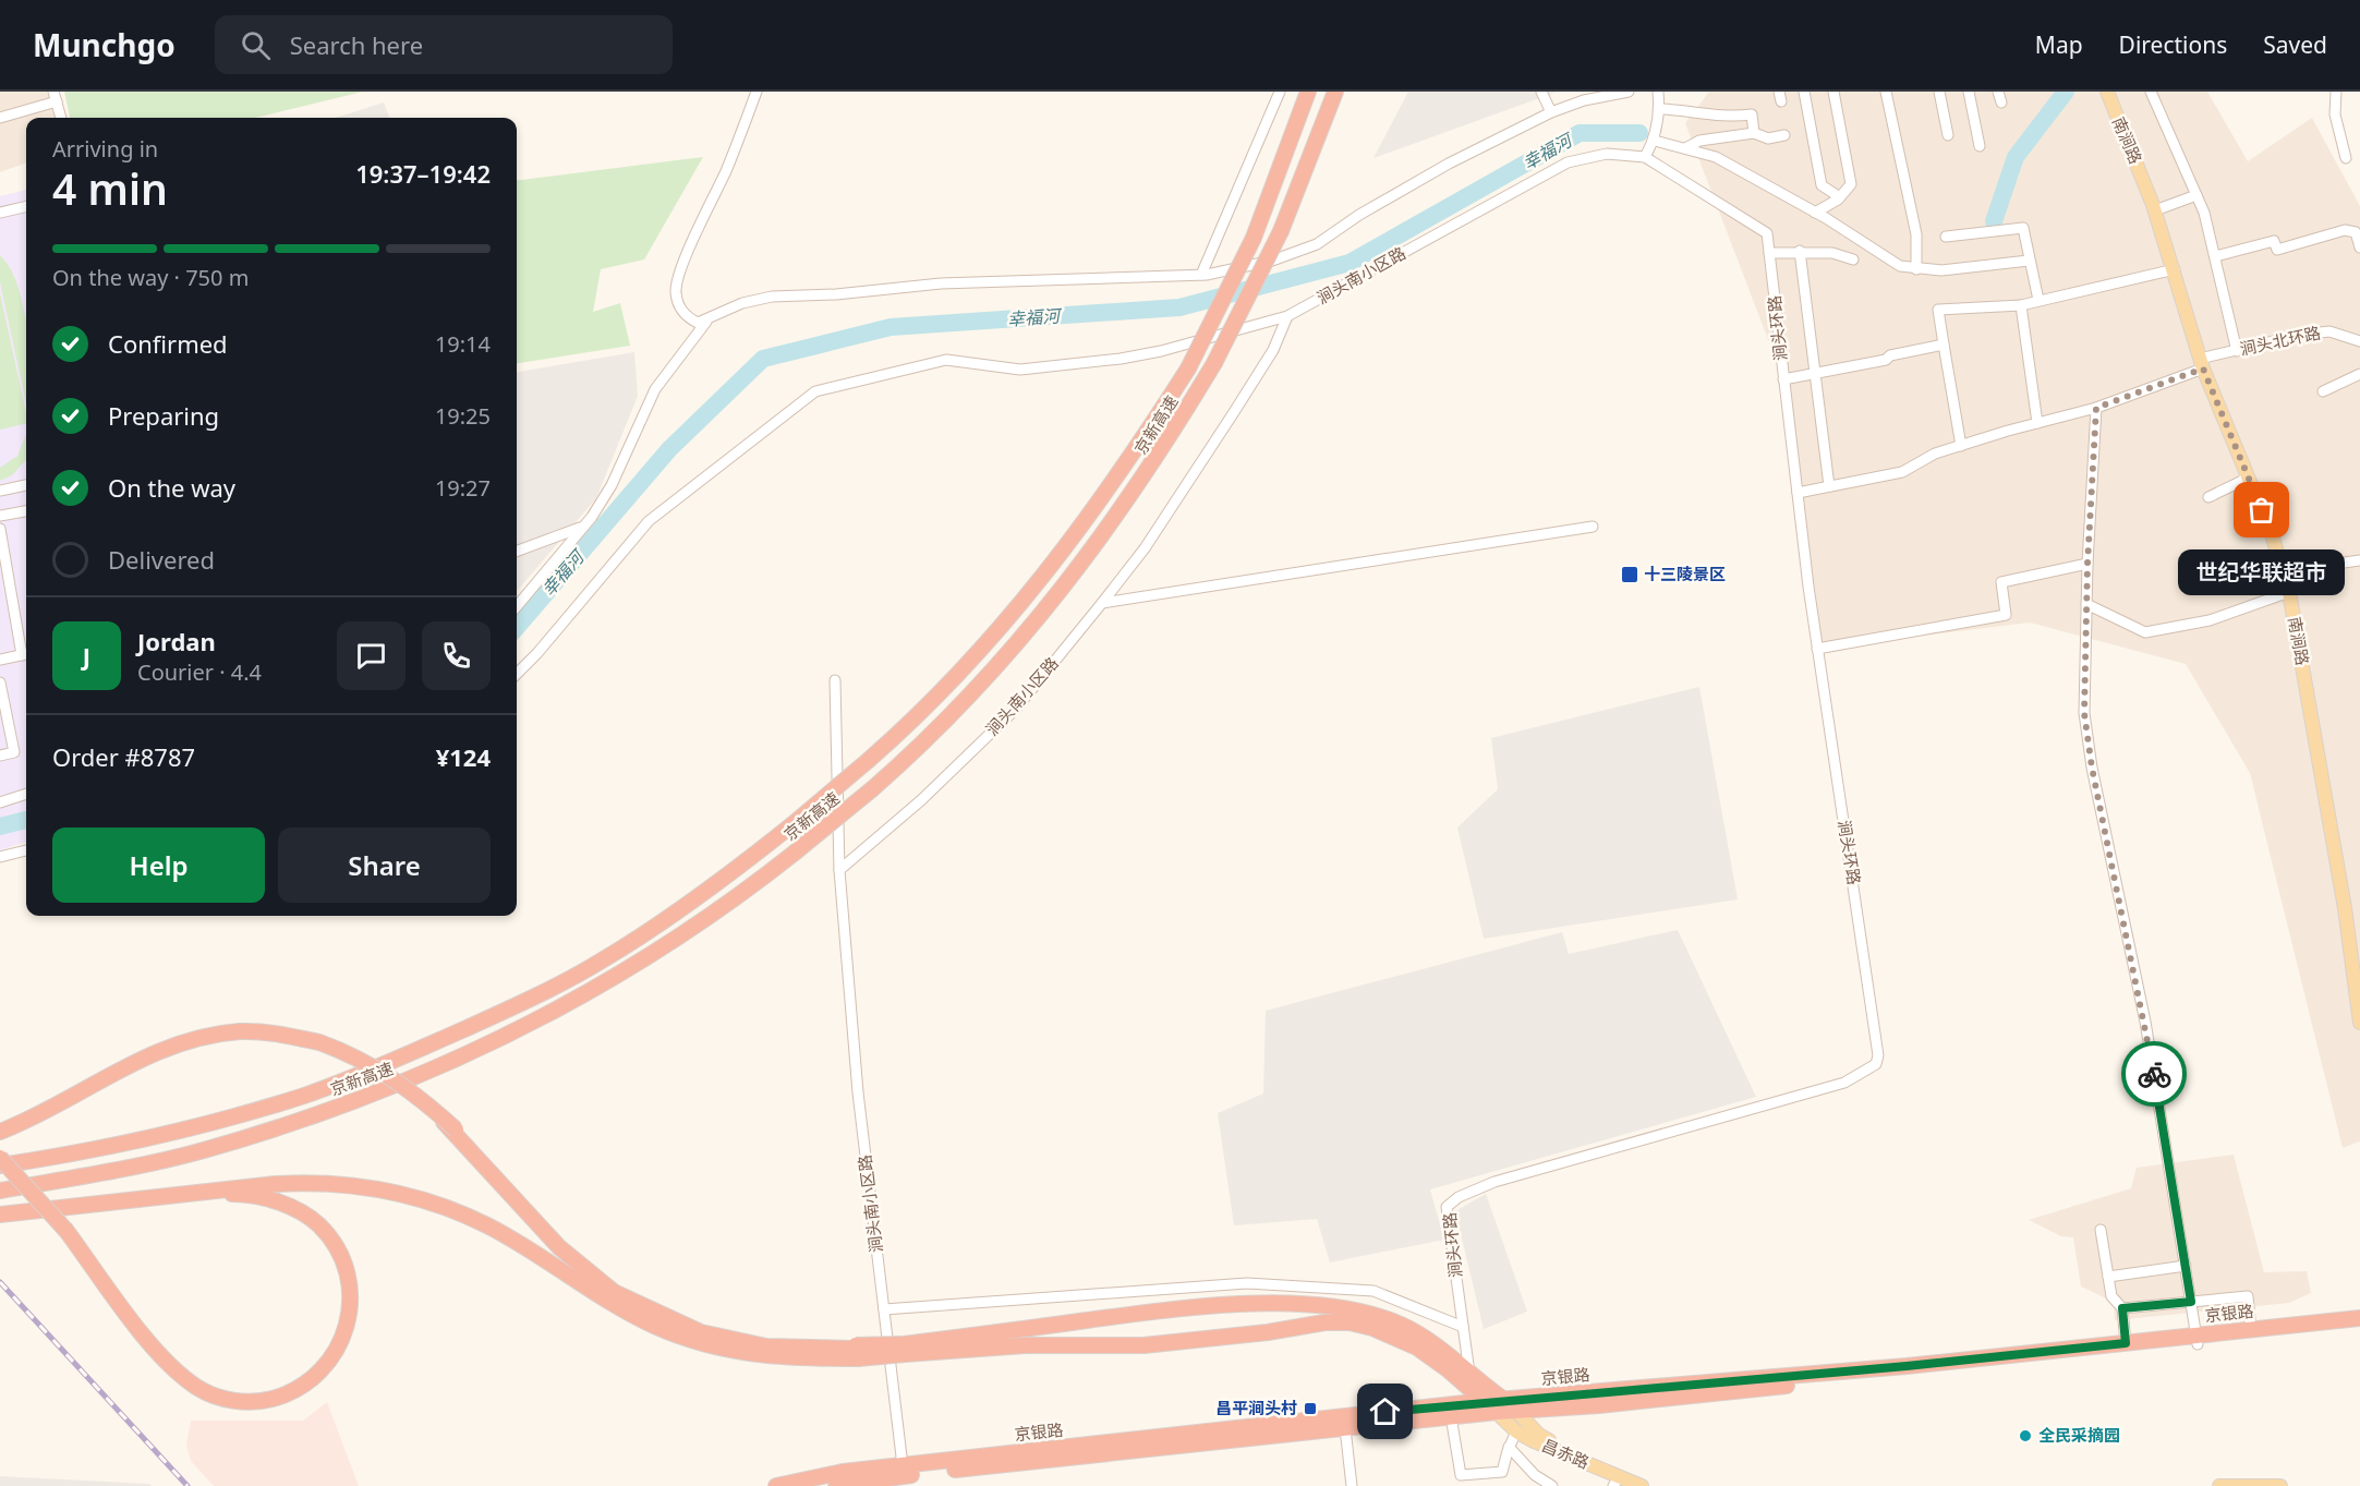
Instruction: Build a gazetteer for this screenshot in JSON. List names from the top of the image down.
{
  "streets": {
    "highway": ["京新高速", "京银路"],
    "main road": ["南涧路", "昌赤路"],
    "street": ["涧头南小区路", "涧头环路", "涧头北环路"]
  },
  "crossings": [
    ["南涧路", "涧头北环路"],
    ["涧头南小区路", "涧头环路"],
    ["涧头南小区路", "京银路"],
    ["涧头环路", "涧头北环路"],
    ["京银路", "昌赤路"]
  ],
  "water": ["幸福河"],
  "places": {
    "other": ["世纪华联超市", "全民采摘园"],
    "transit": ["十三陵景区", "昌平涧头村"]
  },
  "page": {
    "header": "Munchgo",
    "search": "Search here",
    "nav": ["Map", "Directions", "Saved"],
    "heading": ["4 min", "Arriving in", "19:37–19:42"],
    "panel": [
      "Jordan",
      "Courier · 4.4",
      "Order #8787",
      "¥124"
    ],
    "bar": "On the way · 750 m",
    "list": [
      ["Confirmed", "19:14"],
      ["Preparing", "19:25"],
      ["On the way", "19:27"],
      "Delivered"
    ],
    "bubble": "世纪华联超市",
    "round": "J",
    "buttons": ["Help", "Share"]
  }
}
